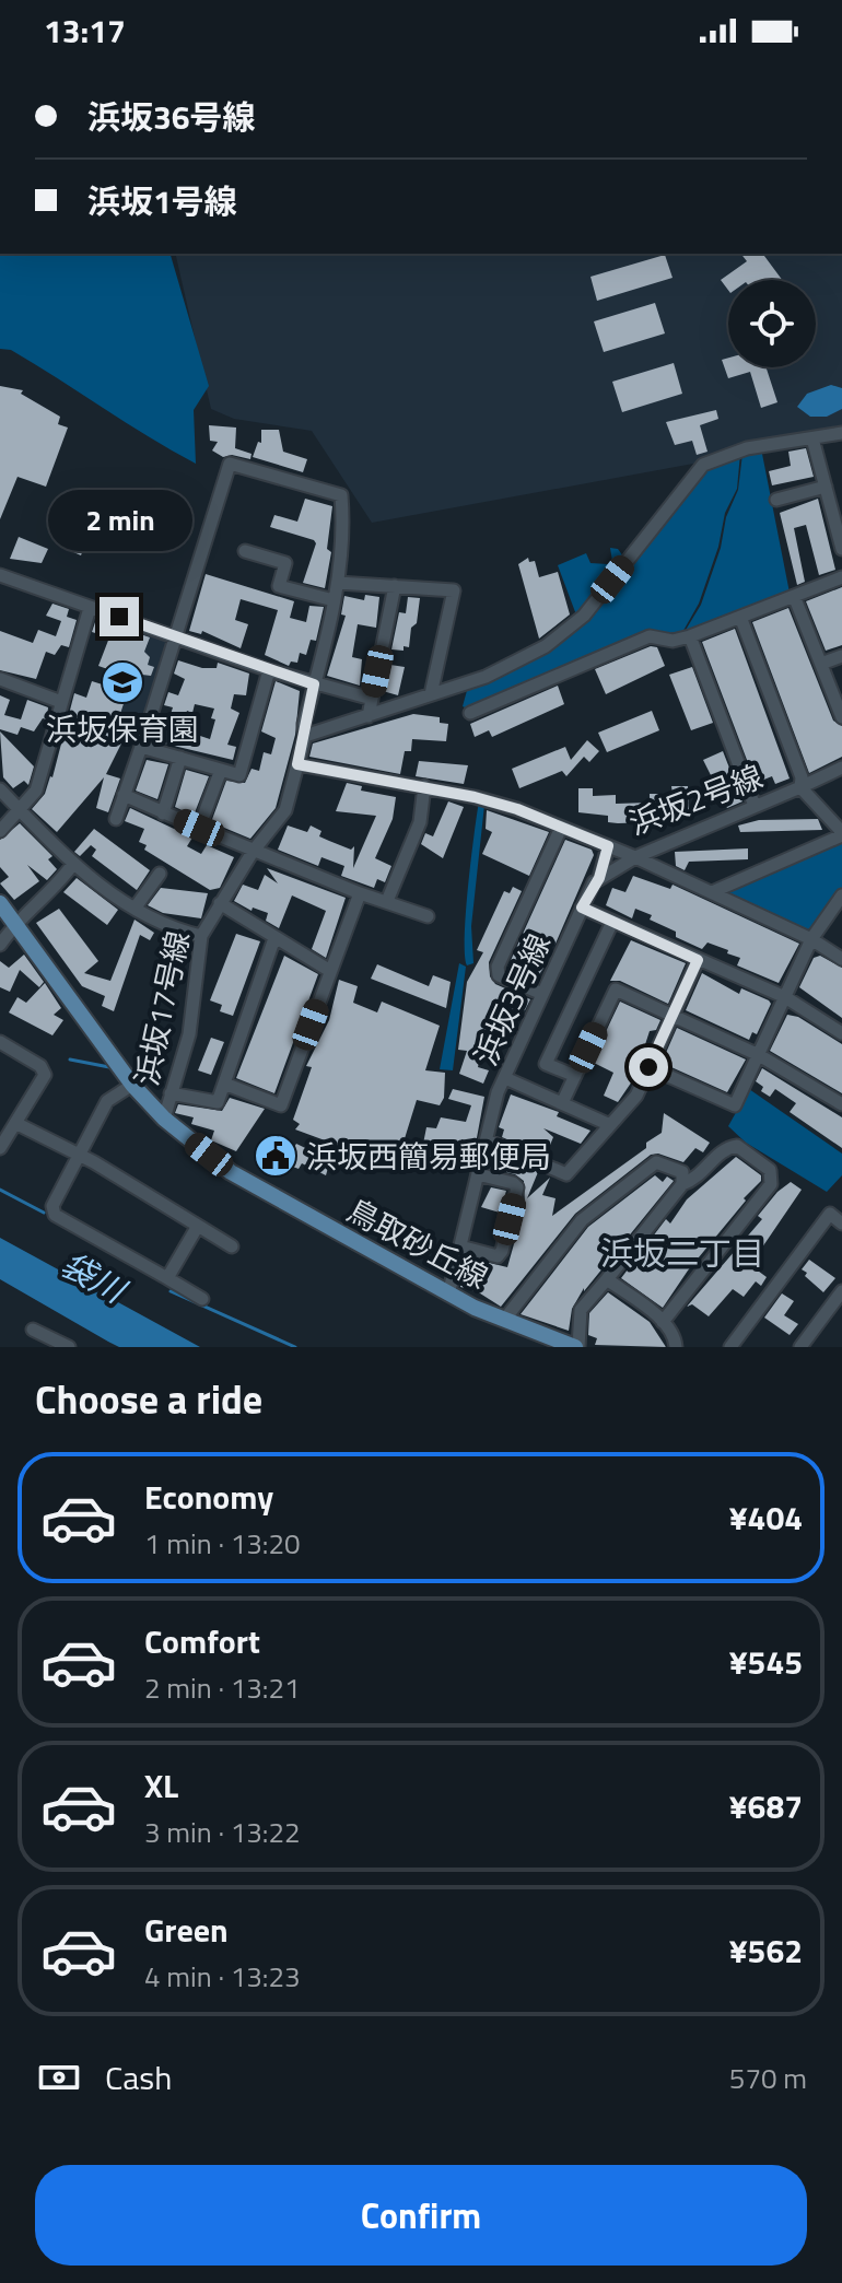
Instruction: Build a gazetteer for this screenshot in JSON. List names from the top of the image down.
{
  "streets": {
    "main road": ["鳥取砂丘線"],
    "street": ["浜坂2号線", "浜坂3号線", "浜坂17号線"]
  },
  "crossings": [
    ["浜坂2号線", "浜坂17号線"],
    ["浜坂3号線", "鳥取砂丘線"],
    ["浜坂17号線", "鳥取砂丘線"]
  ],
  "districts": ["浜坂二丁目"],
  "water": ["袋川"],
  "places": {
    "school or university": ["浜坂保育園"],
    "public building": ["浜坂西簡易郵便局"]
  },
  "page": {
    "status": "13:17",
    "banner": ["浜坂36号線", "浜坂1号線"],
    "bubble": "2 min",
    "heading": "Choose a ride",
    "list": [
      {
        "name": "Economy",
        "note": "1 min · 13:20",
        "value": "¥404"
      },
      {
        "name": "Comfort",
        "note": "2 min · 13:21",
        "value": "¥545"
      },
      {
        "name": "XL",
        "note": "3 min · 13:22",
        "value": "¥687"
      },
      {
        "name": "Green",
        "note": "4 min · 13:23",
        "value": "¥562"
      }
    ],
    "pay": ["Cash", "570 m"],
    "buttons": "Confirm"
  }
}
